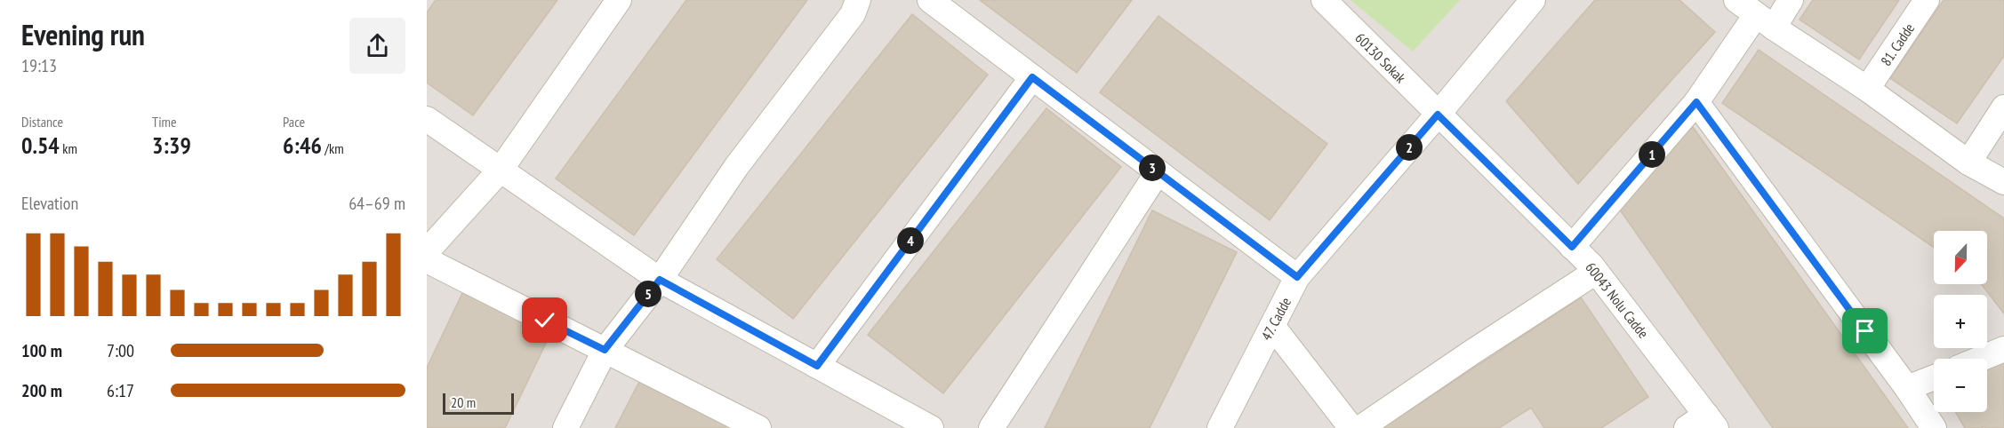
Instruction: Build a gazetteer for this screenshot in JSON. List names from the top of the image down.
{
  "streets": {
    "street": [
      "81. Cadde",
      "60130 Sokak",
      "60043 Nolu Cadde",
      "47. Cadde"
    ]
  },
  "crossings": [
    ["60130 Sokak", "60043 Nolu Cadde"],
    ["60130 Sokak", "47. Cadde"],
    ["60043 Nolu Cadde", "47. Cadde"]
  ],
  "scale_bar": "20 m",
  "north": "bottom",
  "page": {
    "heading": ["Evening run", "19:13"],
    "stats": [
      ["Distance", "0.54 km"],
      ["Time", "3:39"],
      ["Pace", "6:46 /km"]
    ],
    "pins": [
      "2",
      "1",
      "3",
      "4",
      "5"
    ],
    "chart": ["Elevation", "64–69 m"],
    "map_buttons": ["+", "−"],
    "list": [
      {
        "name": "100 m",
        "note": "7:00"
      },
      {
        "name": "200 m",
        "note": "6:17"
      }
    ],
    "scale": "20 m"
  }
}
